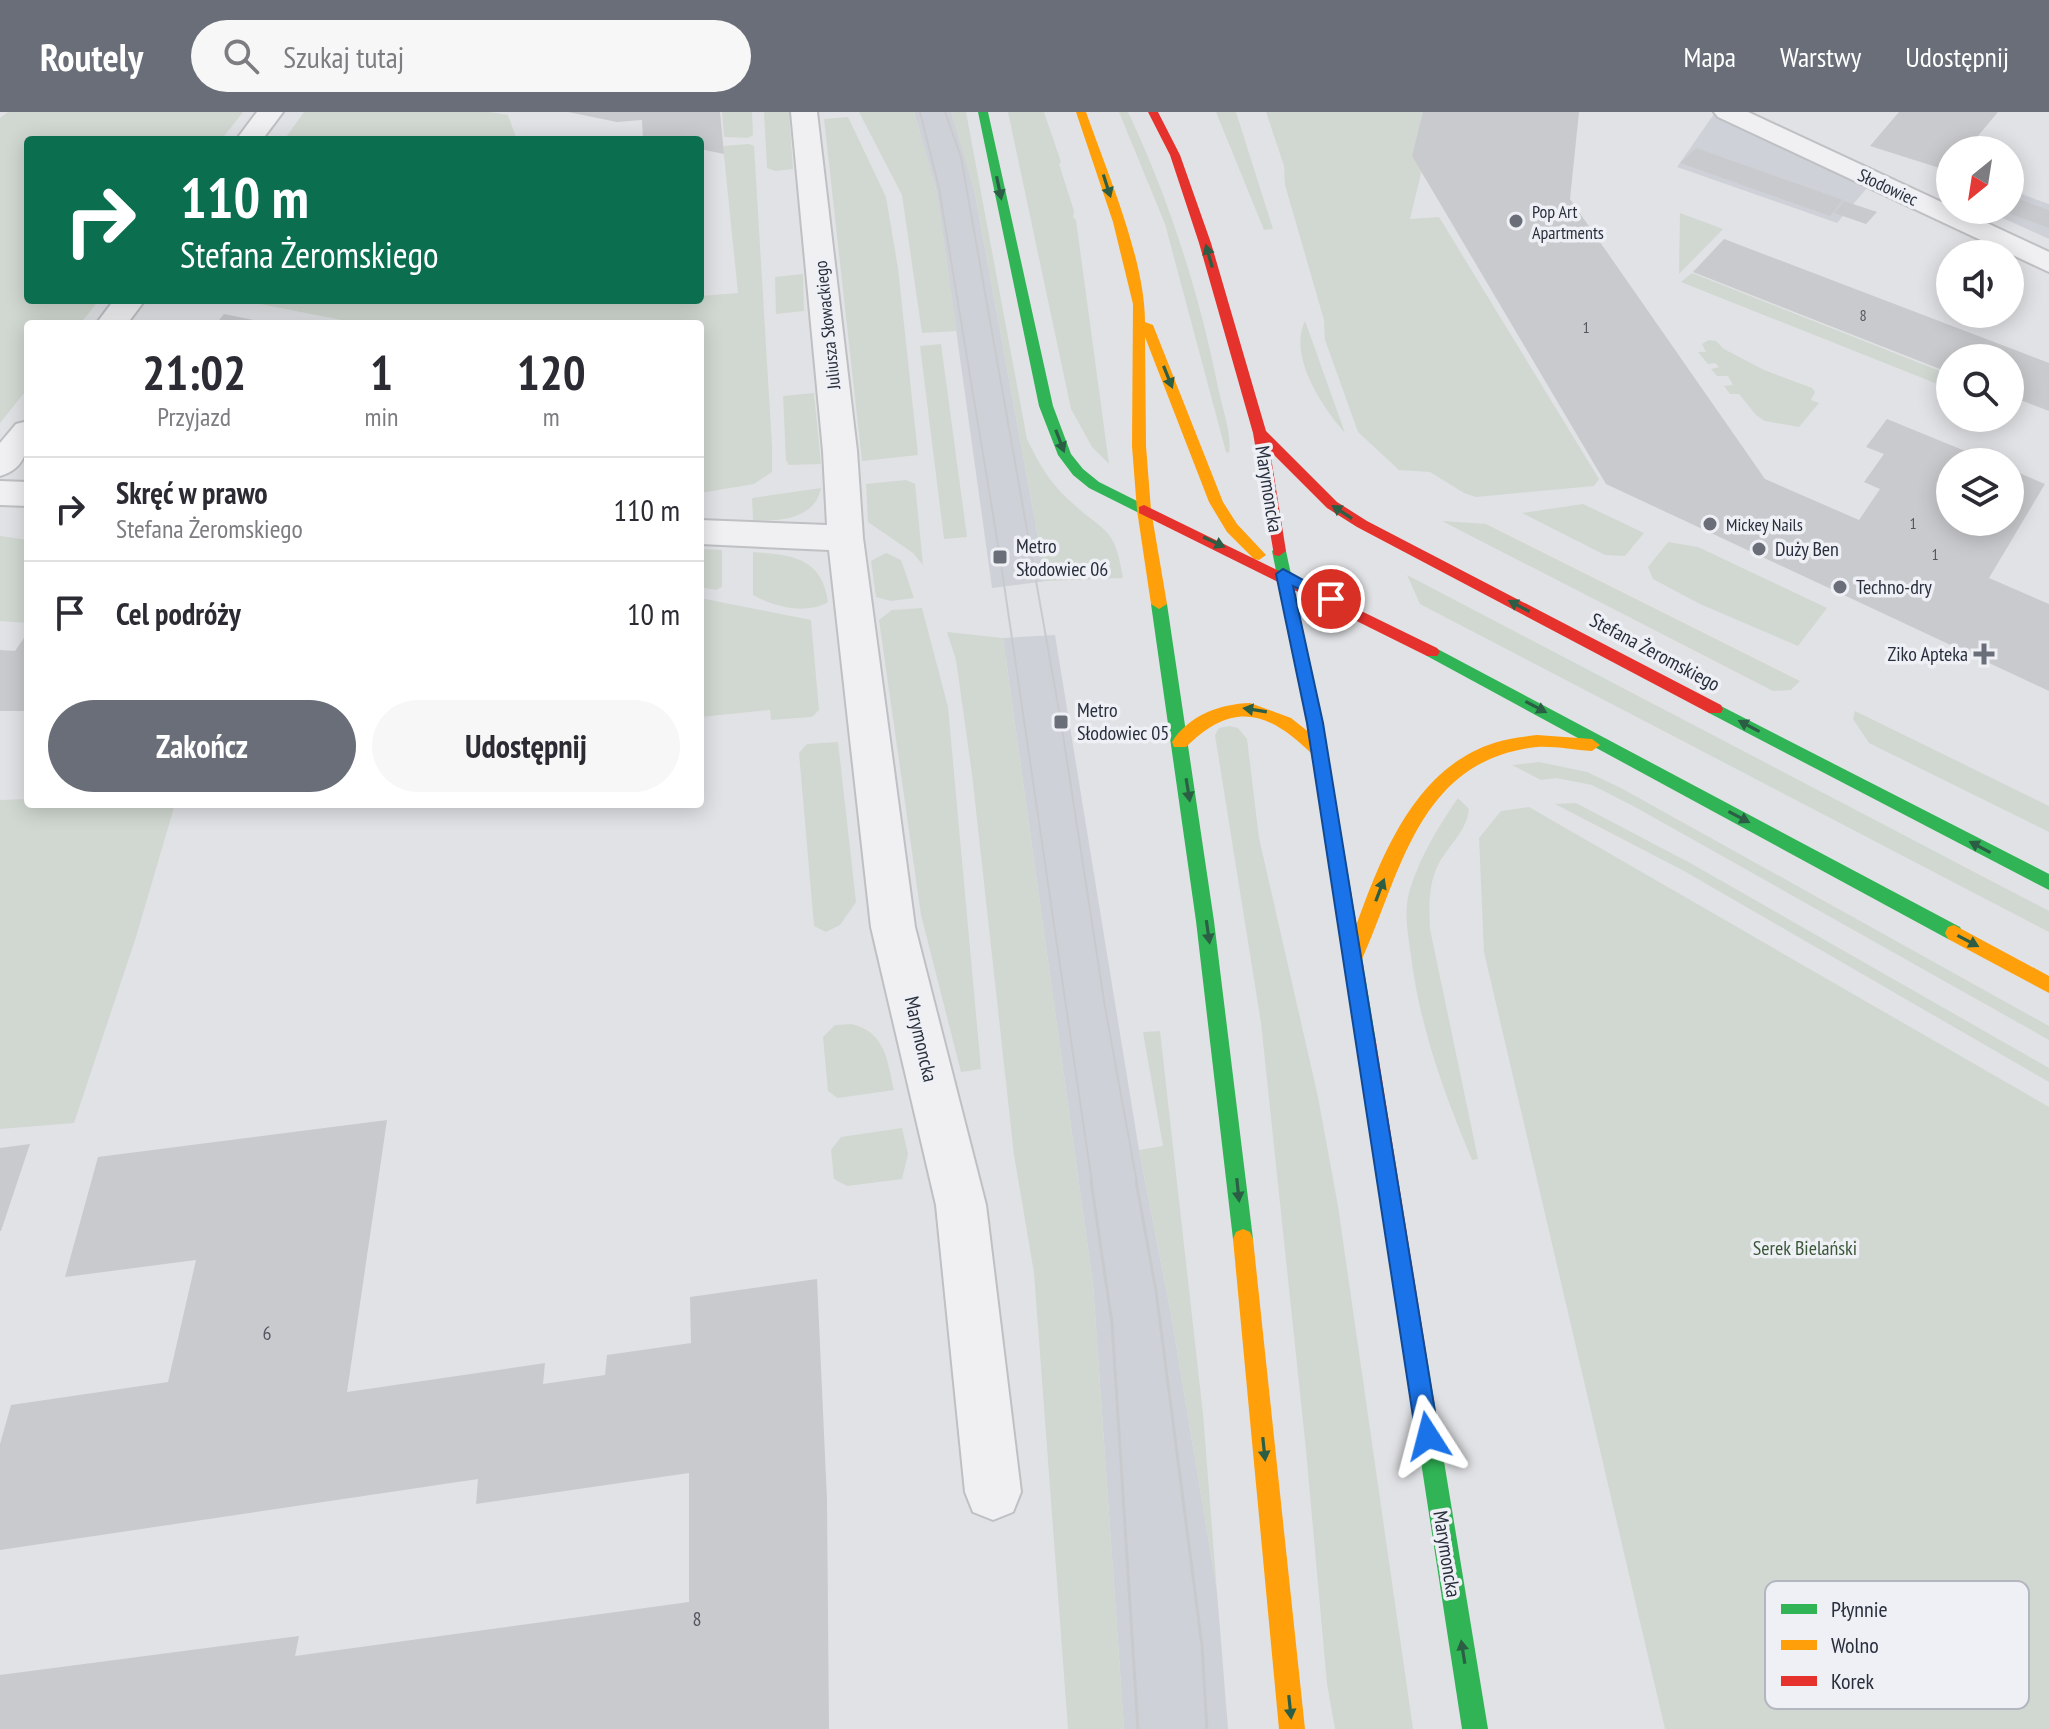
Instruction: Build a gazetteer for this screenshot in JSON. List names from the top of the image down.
{
  "streets": {
    "main road": ["Marymoncka", "Stefana Żeromskiego"],
    "street": ["Słodowiec", "Juliusza Słowackiego"]
  },
  "crossings": [
    ["Juliusza Słowackiego", "Marymoncka"],
    ["Marymoncka", "Stefana Żeromskiego"]
  ],
  "parks": ["Serek Bielański"],
  "places": {
    "other": [
      "Pop Art Apartments",
      "Mickey Nails",
      "Duży Ben",
      "Techno-dry"
    ],
    "transit": ["Metro Słodowiec 06", "Metro Słodowiec 05"],
    "health": ["Ziko Apteka"]
  },
  "house_numbers": [
    "8",
    "1",
    "1",
    "1",
    "6",
    "8"
  ],
  "legend": ["Płynnie", "Wolno", "Korek"],
  "north": "bottom left",
  "page": {
    "header": "Routely",
    "search": "Szukaj tutaj",
    "nav": ["Mapa", "Warstwy", "Udostępnij"],
    "turn": ["110 m", "Stefana Żeromskiego"],
    "eta": [
      "21:02",
      "Przyjazd",
      "1",
      "min",
      "120",
      "m"
    ],
    "list": [
      {
        "name": "Skręć w prawo",
        "note": "Stefana Żeromskiego",
        "value": "110 m"
      },
      {
        "name": "Cel podróży",
        "value": "10 m"
      }
    ],
    "buttons": ["Zakończ", "Udostępnij"]
  }
}
